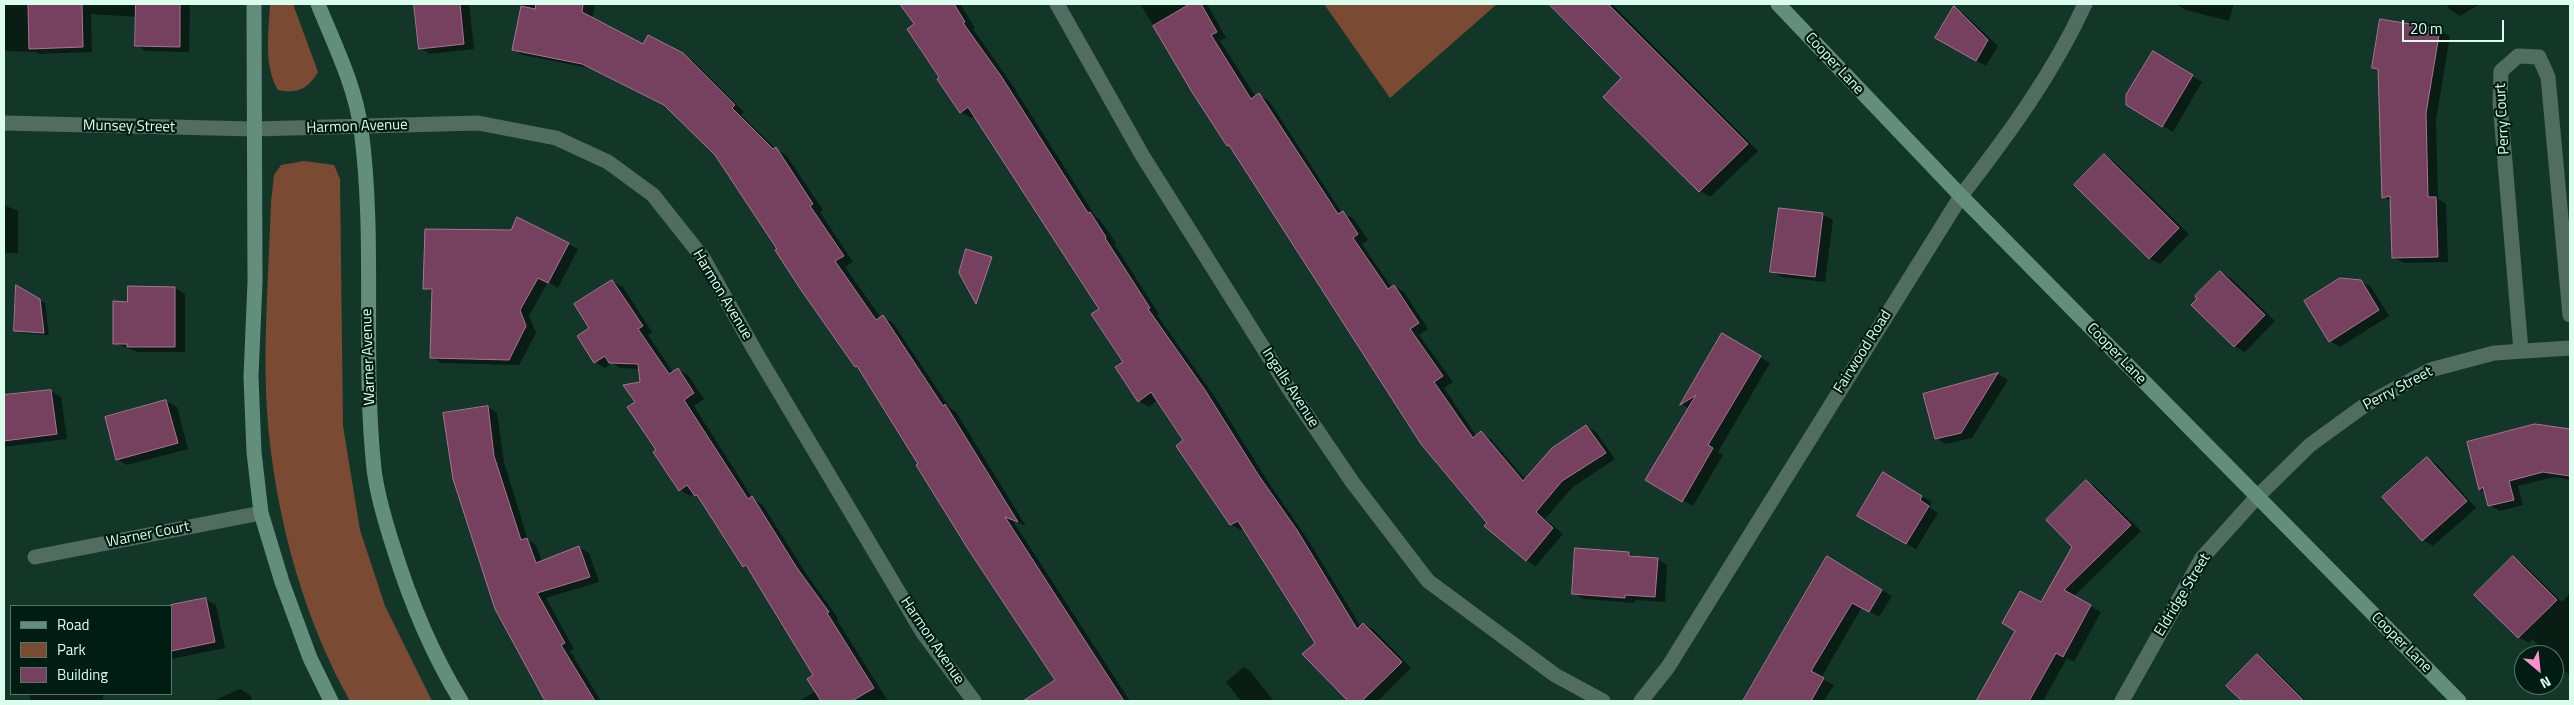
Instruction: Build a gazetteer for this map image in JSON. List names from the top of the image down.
{
  "streets": {
    "street": [
      "Cooper Lane",
      "Perry Court",
      "Munsey Street",
      "Harmon Avenue",
      "Fairwood Road",
      "Warner Avenue",
      "Ingalls Avenue",
      "Perry Street",
      "Warner Court",
      "Eldridge Street"
    ]
  },
  "crossings": [
    ["Cooper Lane", "Fairwood Road"],
    ["Cooper Lane", "Perry Street"],
    ["Cooper Lane", "Eldridge Street"],
    ["Perry Court", "Perry Street"],
    ["Munsey Street", "Harmon Avenue"],
    ["Harmon Avenue", "Warner Avenue"],
    ["Perry Street", "Eldridge Street"]
  ],
  "legend": ["Road", "Park", "Building"],
  "scale_bar": "20 m",
  "north": "bottom right"
}
